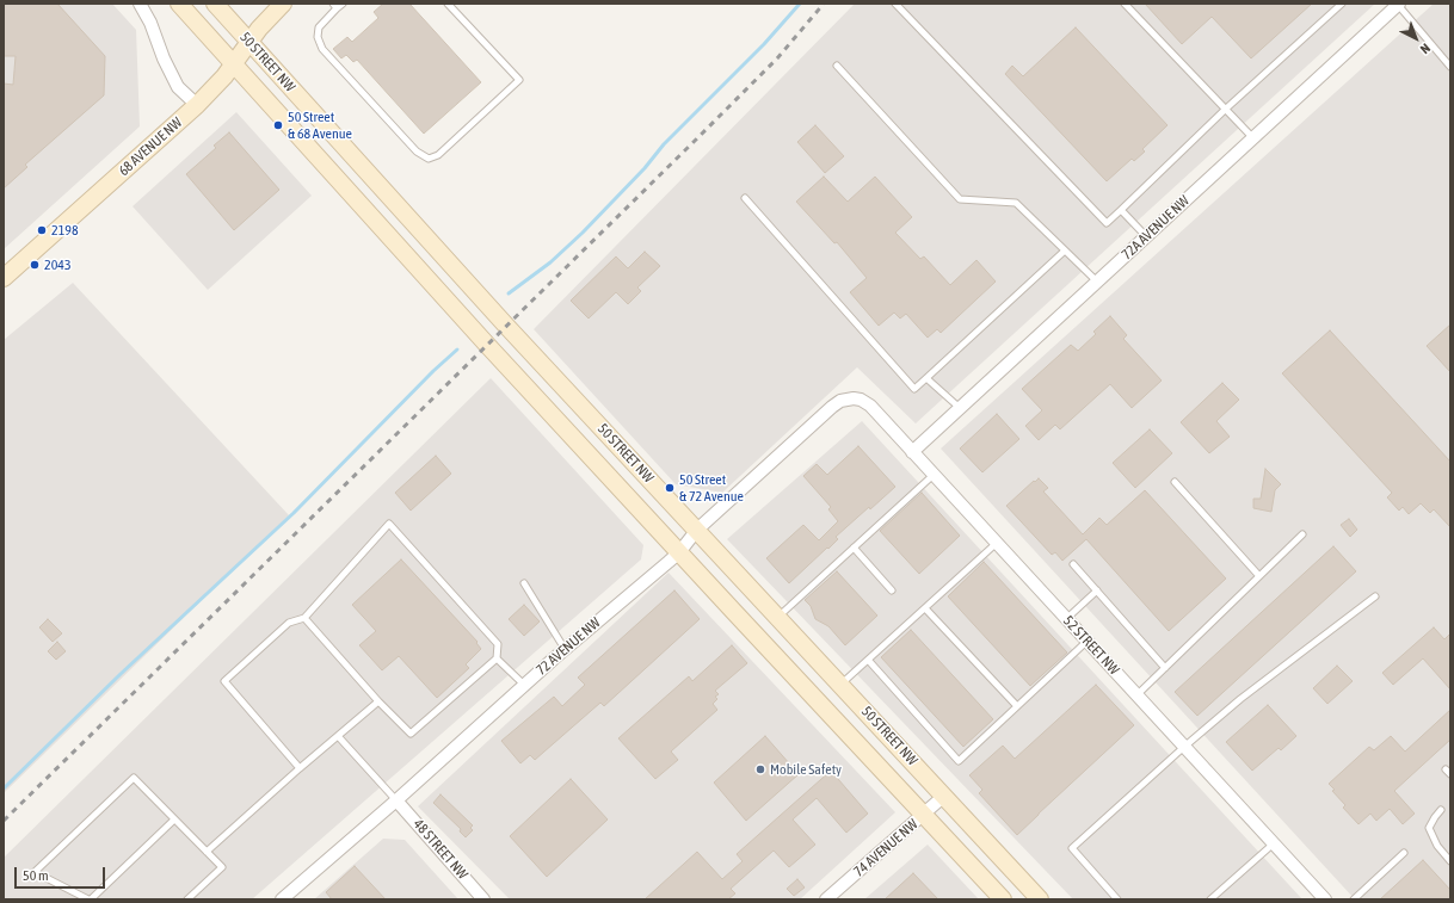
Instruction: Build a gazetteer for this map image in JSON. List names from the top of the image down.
{
  "streets": {
    "main road": ["50 STREET NW", "68 AVENUE NW"],
    "street": [
      "72A AVENUE NW",
      "52 STREET NW",
      "72 AVENUE NW",
      "74 AVENUE NW",
      "48 STREET NW"
    ]
  },
  "crossings": [
    ["50 STREET NW", "68 AVENUE NW"],
    ["50 STREET NW", "72 AVENUE NW"],
    ["50 STREET NW", "74 AVENUE NW"],
    ["72A AVENUE NW", "52 STREET NW"],
    ["52 STREET NW", "72 AVENUE NW"],
    ["72 AVENUE NW", "48 STREET NW"]
  ],
  "places": [
    "50 Street & 68 Avenue",
    "2198",
    "2043",
    "50 Street & 72 Avenue",
    "Mobile Safety"
  ],
  "scale_bar": "50 m",
  "north": "bottom right"
}
